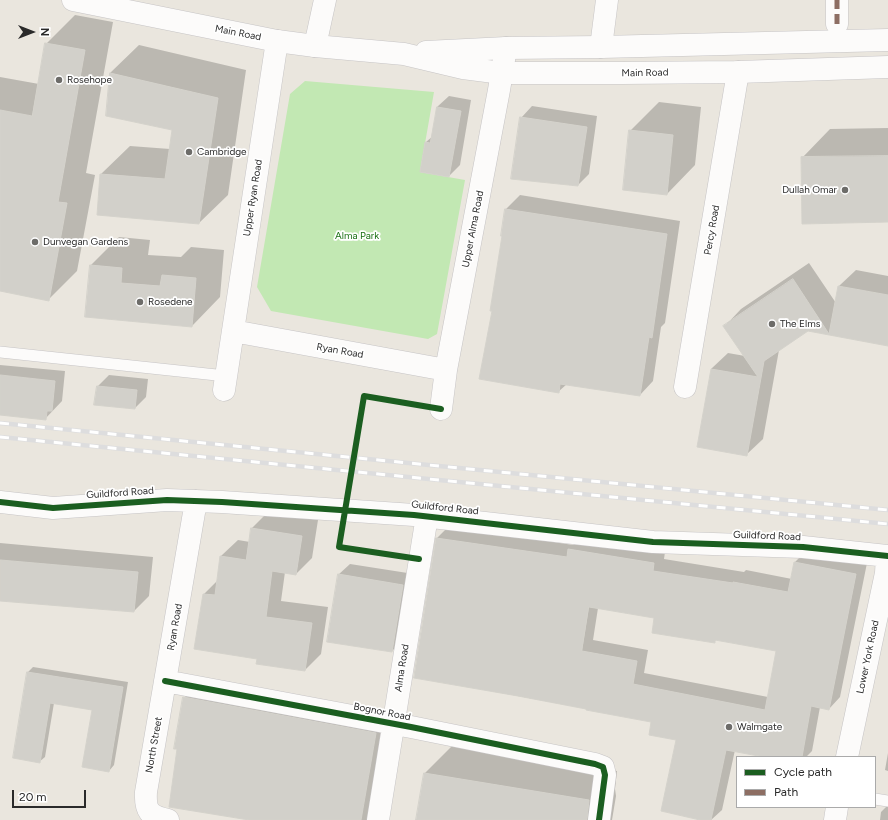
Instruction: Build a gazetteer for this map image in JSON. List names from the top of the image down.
{
  "streets": {
    "street": [
      "Main Road",
      "Upper Ryan Road",
      "Upper Alma Road",
      "Percy Road",
      "Ryan Road",
      "Guildford Road",
      "Lower York Road",
      "Alma Road",
      "Bognor Road",
      "North Street"
    ]
  },
  "crossings": [
    ["Main Road", "Upper Ryan Road"],
    ["Main Road", "Upper Alma Road"],
    ["Main Road", "Percy Road"],
    ["Upper Ryan Road", "Ryan Road"],
    ["Upper Alma Road", "Ryan Road"],
    ["Ryan Road", "Guildford Road"],
    ["Ryan Road", "Bognor Road"],
    ["Ryan Road", "North Street"],
    ["Guildford Road", "Lower York Road"],
    ["Guildford Road", "Alma Road"],
    ["Alma Road", "Bognor Road"],
    ["Bognor Road", "North Street"]
  ],
  "parks": ["Alma Park"],
  "places": [
    "Rosehope",
    "Cambridge",
    "Dullah Omar",
    "Dunvegan Gardens",
    "Rosedene",
    "The Elms",
    "Walmgate"
  ],
  "legend": ["Cycle path", "Path"],
  "scale_bar": "20 m",
  "north": "right"
}
